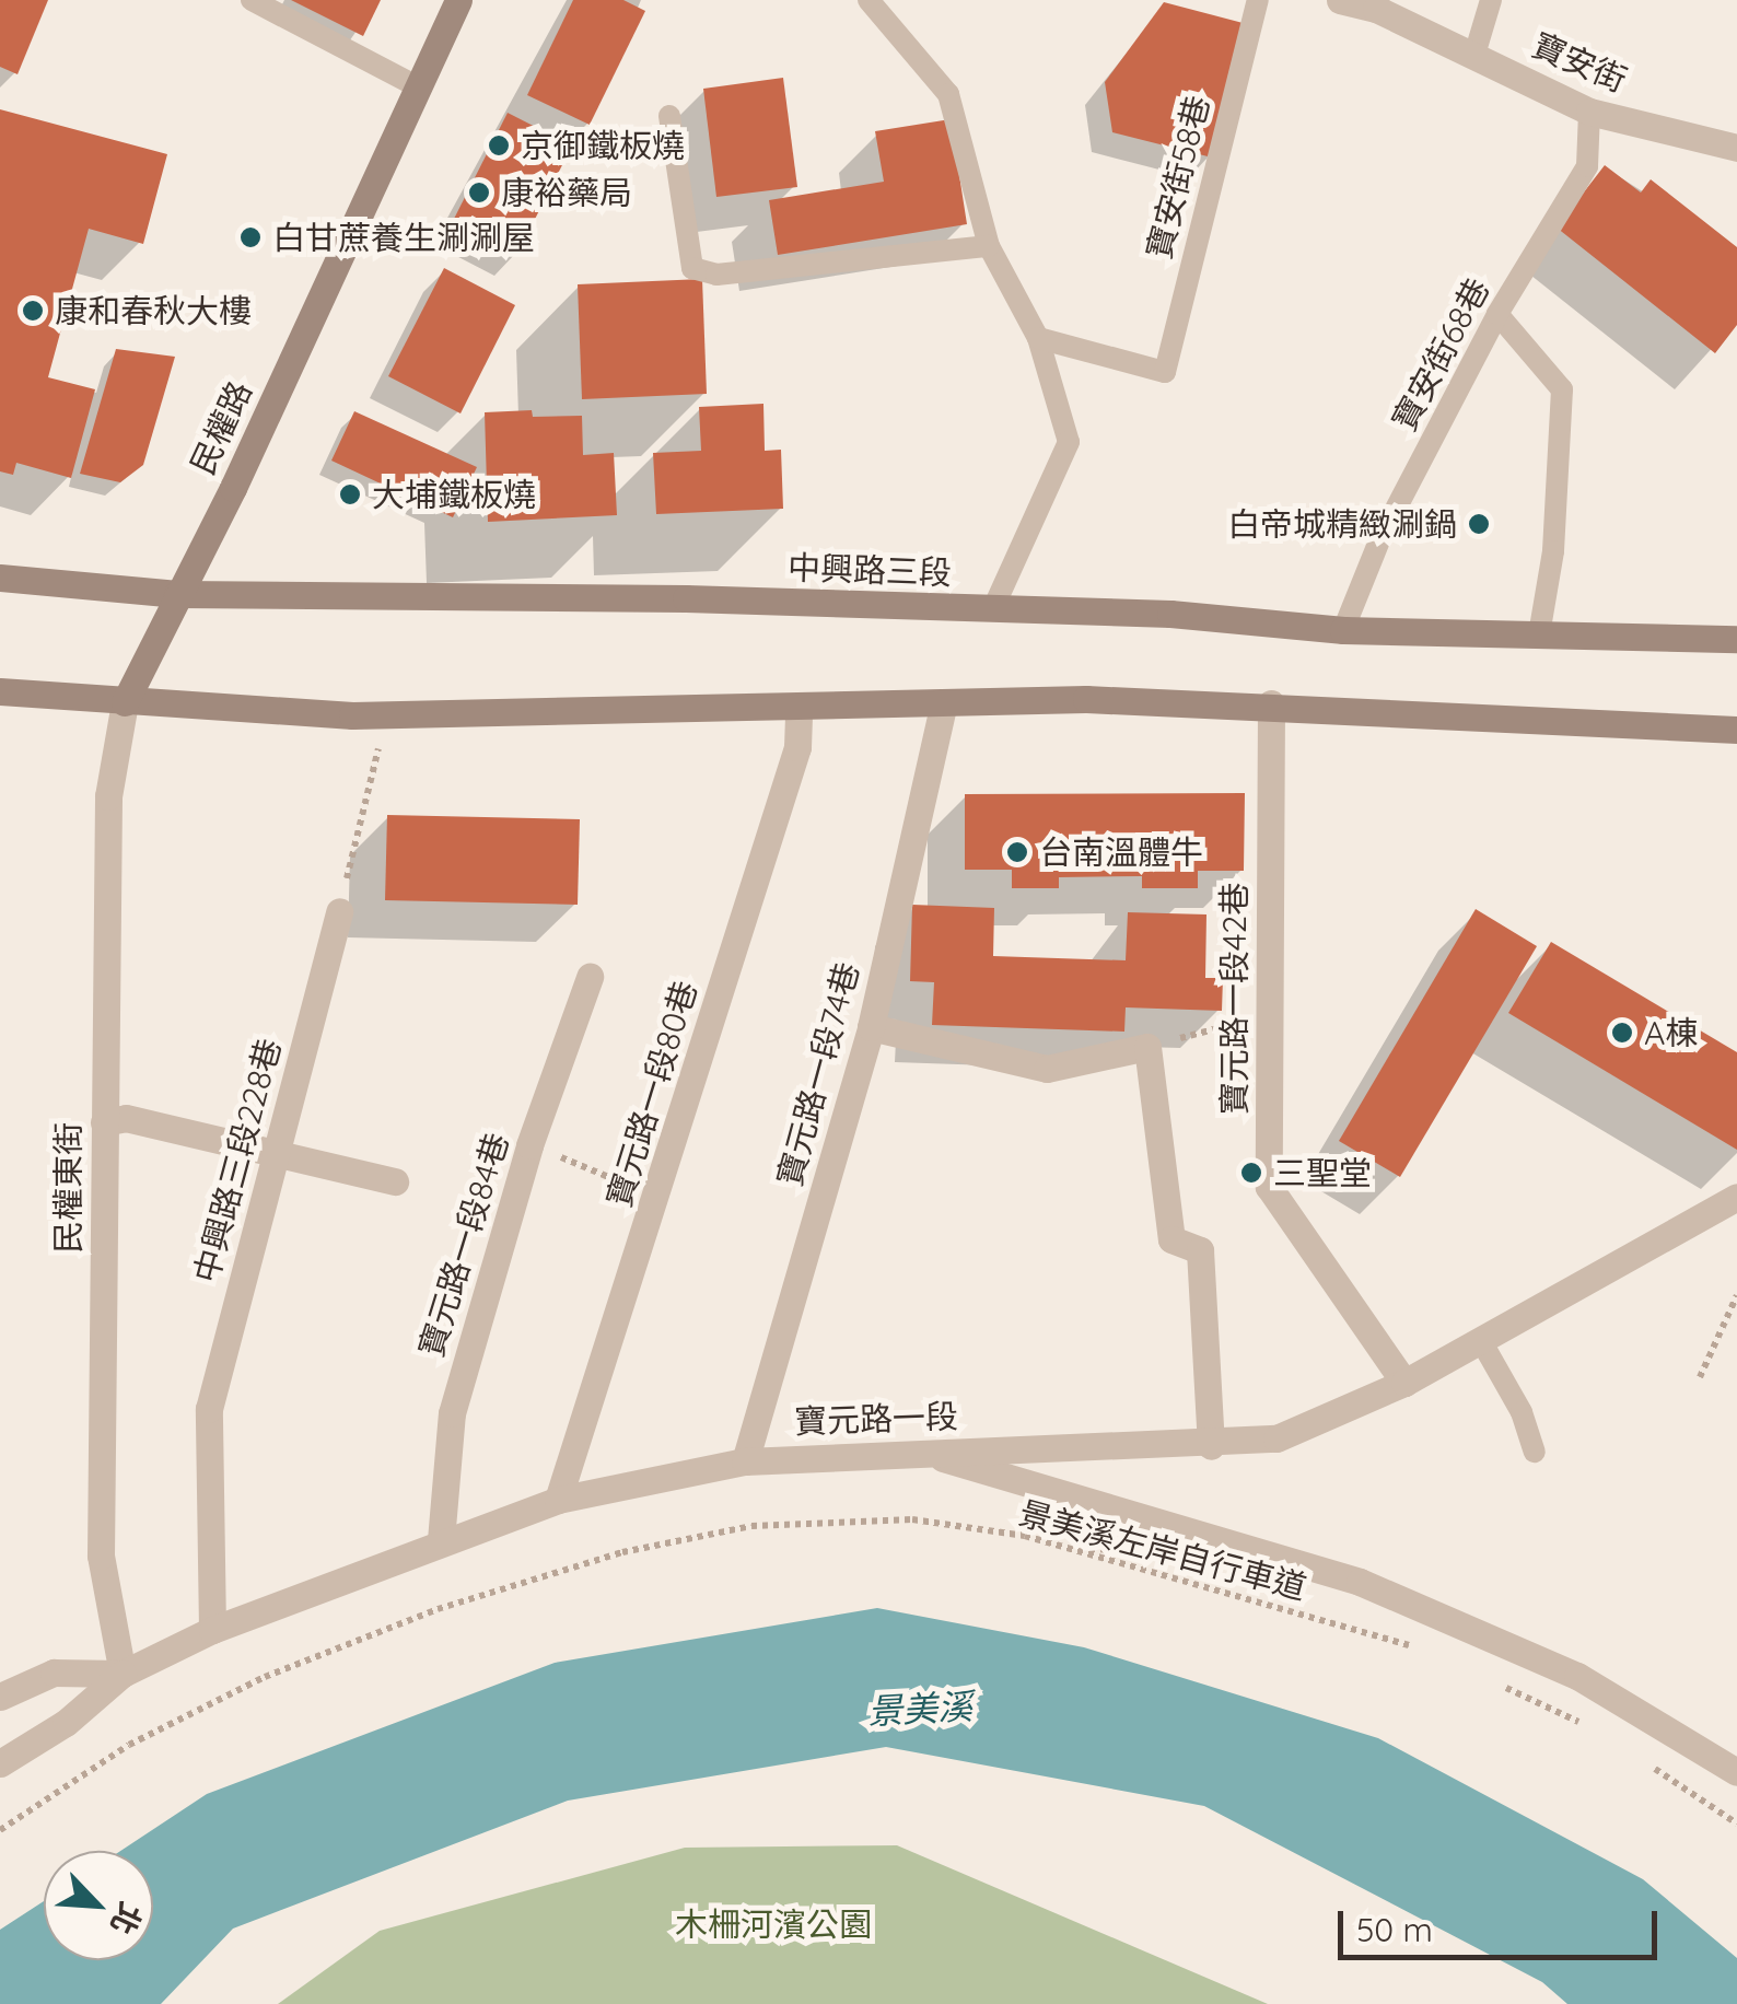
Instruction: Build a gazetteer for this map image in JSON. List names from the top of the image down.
{
  "streets": {
    "street": [
      "寶安街",
      "民權路",
      "中興路三段",
      "寶元路一段42巷",
      "寶元路一段74巷",
      "寶元路一段80巷",
      "中興路三段228巷",
      "民權東街",
      "寶元路一段84巷",
      "寶元路一段"
    ],
    "lane": ["寶安街58巷", "寶安街68巷"],
    "path": ["景美溪左岸自行車道"]
  },
  "crossings": [
    ["寶安街", "寶安街68巷"],
    ["寶安街68巷", "中興路三段"],
    ["民權路", "中興路三段"],
    ["民權路", "民權東街"],
    ["寶元路一段42巷", "寶元路一段"],
    ["寶元路一段74巷", "寶元路一段"],
    ["寶元路一段80巷", "寶元路一段"],
    ["中興路三段228巷", "寶元路一段"],
    ["民權東街", "寶元路一段"],
    ["寶元路一段84巷", "寶元路一段"]
  ],
  "water": ["景美溪"],
  "parks": ["木柵河濱公園"],
  "places": [
    "京御鐵板燒",
    "康裕藥局",
    "白甘蔗養生涮涮屋",
    "康和春秋大樓",
    "大埔鐵板燒",
    "白帝城精緻涮鍋",
    "台南溫體牛",
    "A棟",
    "三聖堂"
  ],
  "scale_bar": "50 m",
  "north": "bottom right"
}
